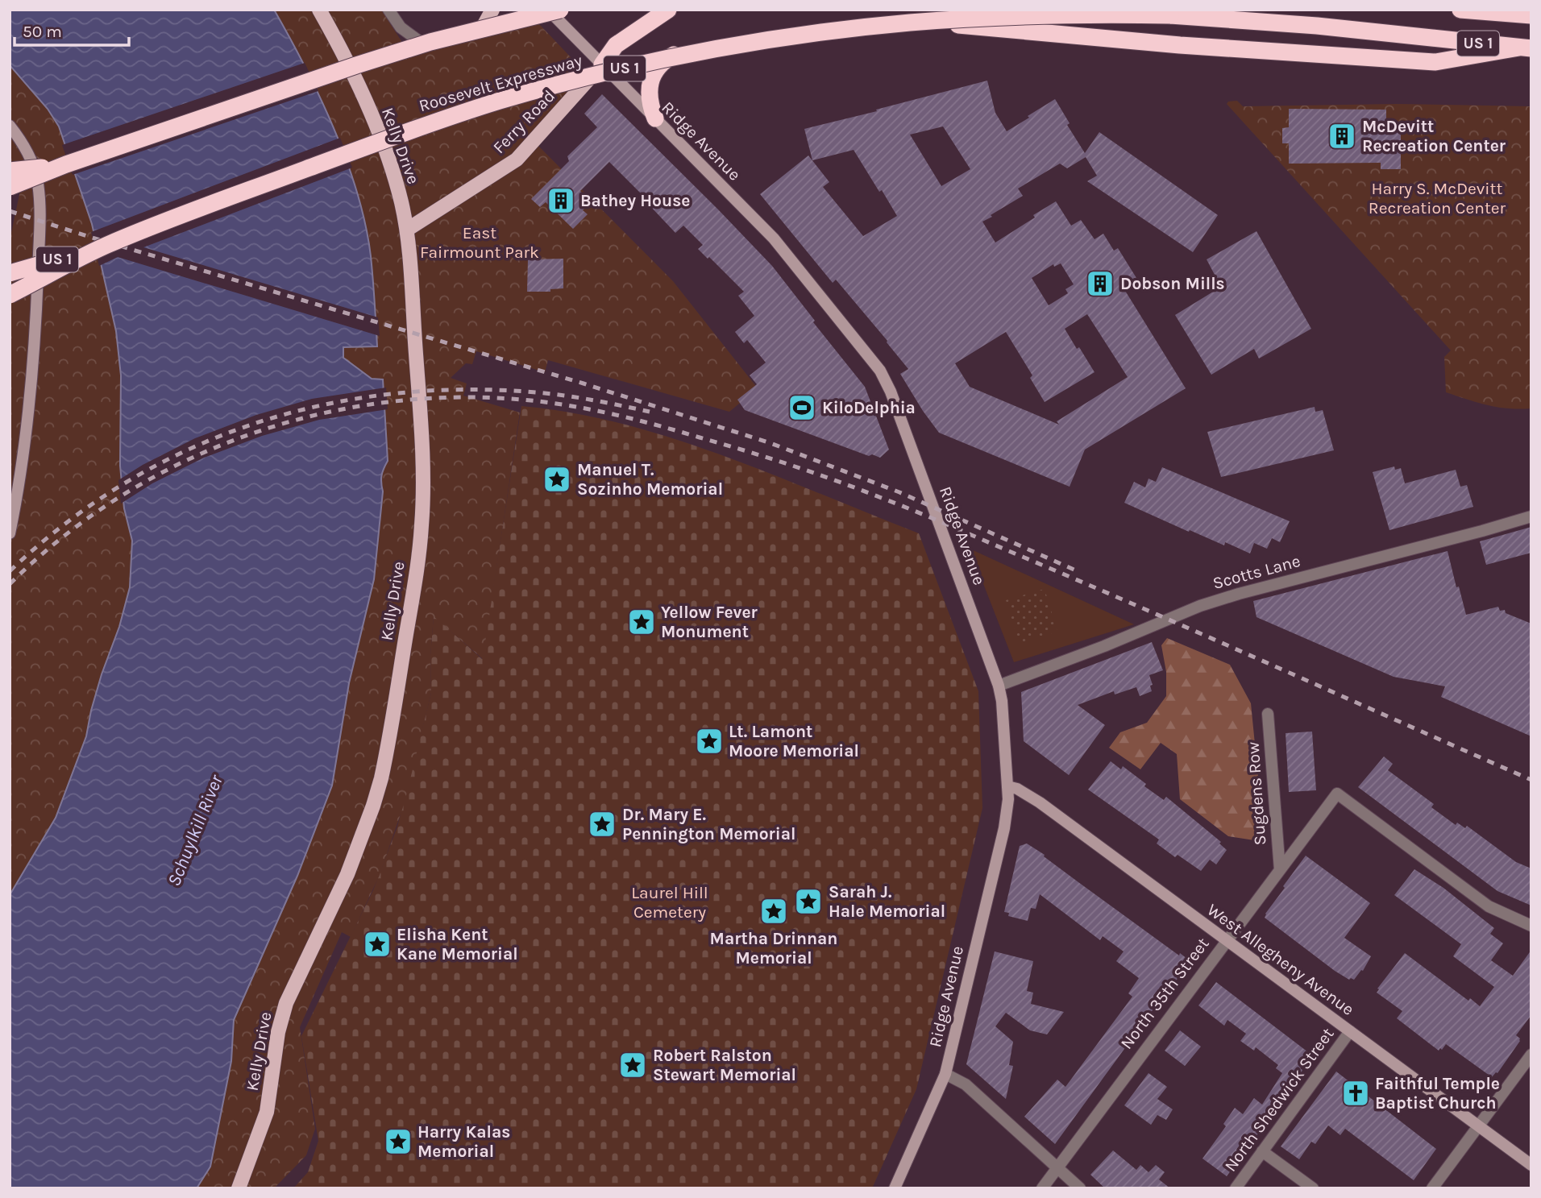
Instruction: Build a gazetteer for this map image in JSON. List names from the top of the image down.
{
  "streets": {
    "highway": ["US 1", "Roosevelt Expressway"],
    "main road": [
      "Ferry Road",
      "Ridge Avenue",
      "Kelly Drive",
      "West Allegheny Avenue"
    ],
    "street": [
      "Scotts Lane",
      "Sugdens Row",
      "North 35th Street",
      "North Shedwick Street"
    ]
  },
  "crossings": [
    ["US 1", "Roosevelt Expressway"],
    ["Ferry Road", "Ridge Avenue"],
    ["Ferry Road", "Kelly Drive"],
    ["Ridge Avenue", "Scotts Lane"],
    ["Ridge Avenue", "West Allegheny Avenue"],
    ["Sugdens Row", "North 35th Street"],
    ["West Allegheny Avenue", "North 35th Street"],
    ["West Allegheny Avenue", "North Shedwick Street"]
  ],
  "water": ["Schuylkill River"],
  "parks": ["Harry S. McDevitt Recreation Center", "East Fairmount Park", "Laurel Hill Cemetery"],
  "places": {
    "building": ["McDevitt Recreation Center", "Bathey House", "Dobson Mills"],
    "sports": ["KiloDelphia"],
    "place": [
      "Manuel T. Sozinho Memorial",
      "Yellow Fever Monument",
      "Lt. Lamont Moore Memorial",
      "Dr. Mary E. Pennington Memorial",
      "Sarah J. Hale Memorial",
      "Martha Drinnan Memorial",
      "Elisha Kent Kane Memorial",
      "Robert Ralston Stewart Memorial",
      "Harry Kalas Memorial"
    ],
    "church": ["Faithful Temple Baptist Church"]
  },
  "scale_bar": "50 m"
}
